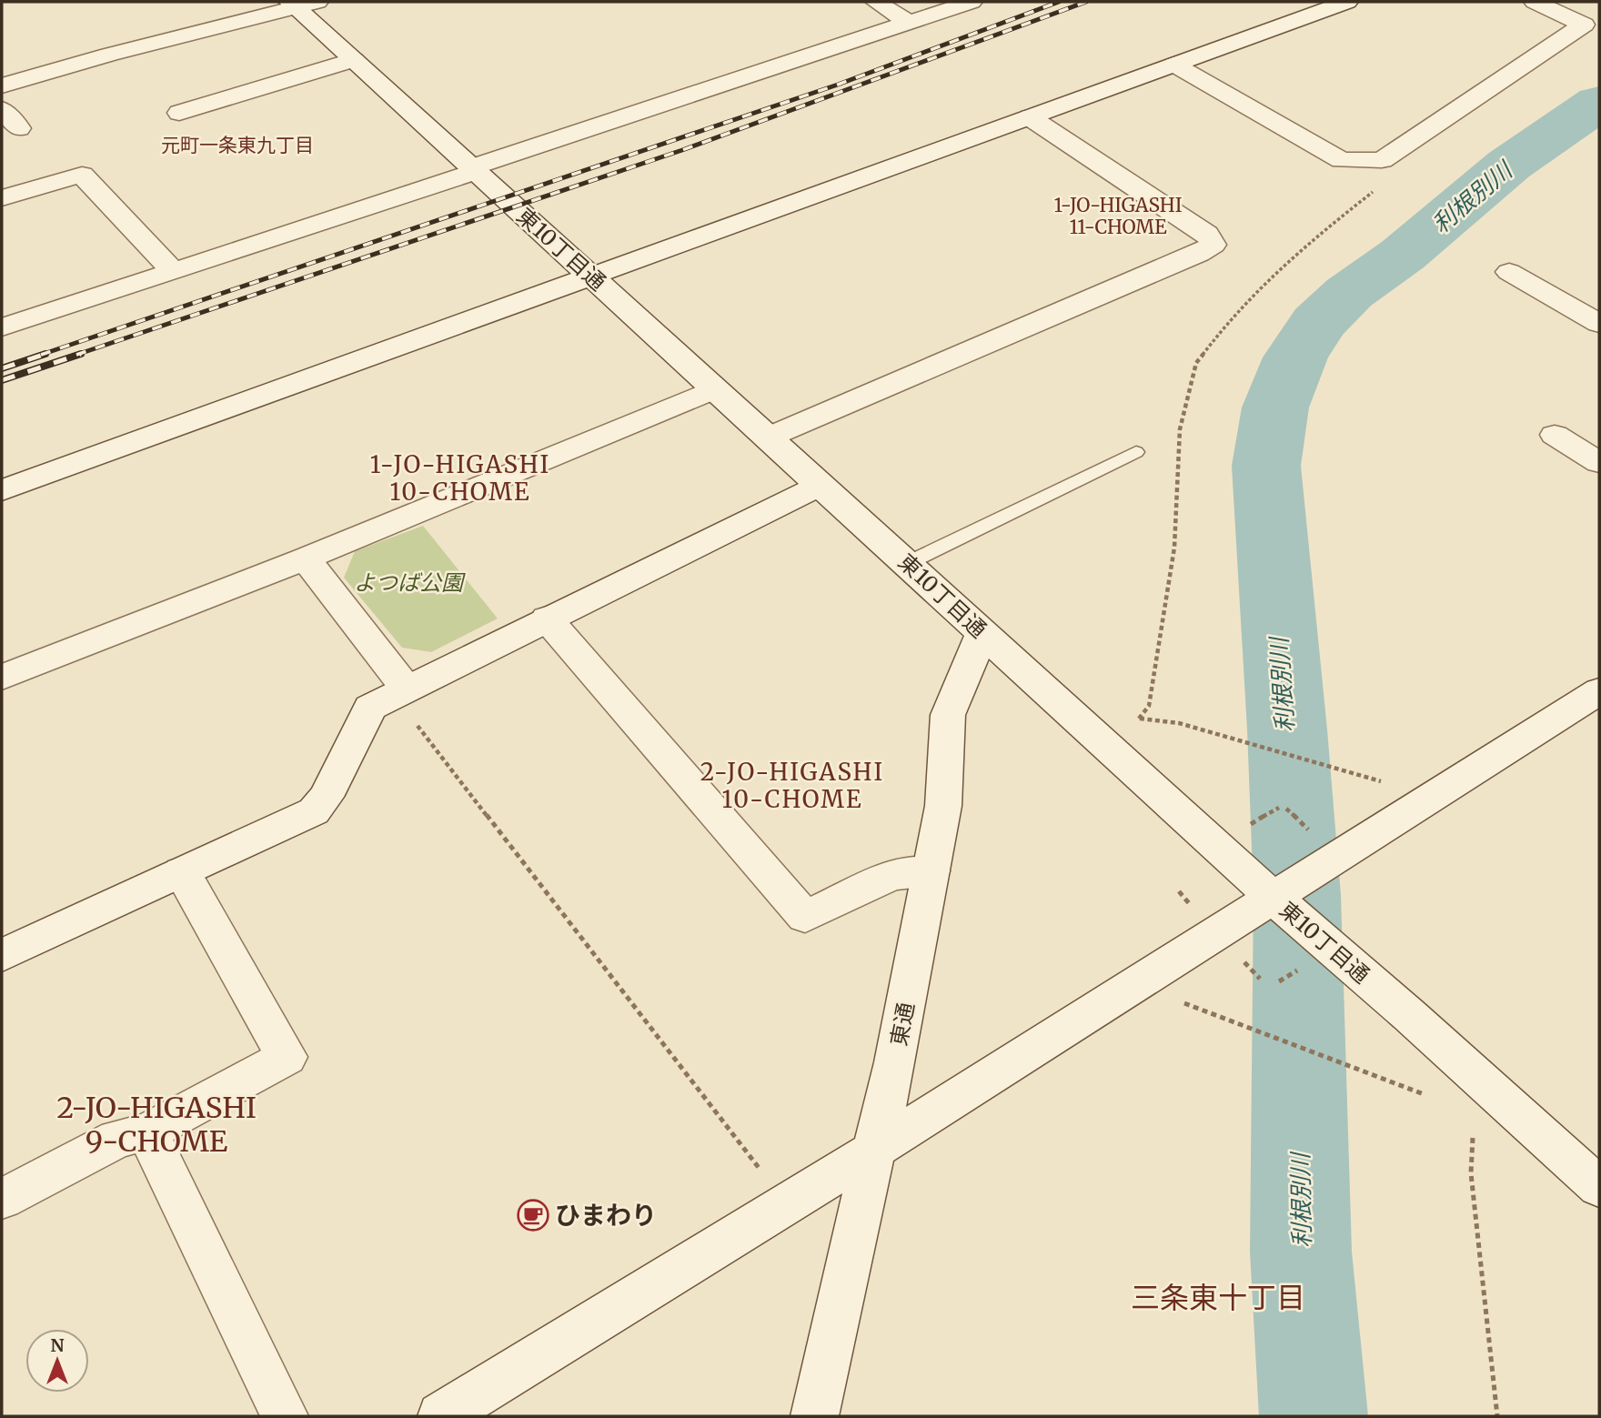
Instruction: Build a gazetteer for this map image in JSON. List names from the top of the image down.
{
  "streets": {
    "street": ["東10丁目通", "東通"]
  },
  "crossings": [
    ["東10丁目通", "東通"]
  ],
  "districts": [
    "元町一条東九丁目",
    "1-JO-HIGASHI 11-CHOME",
    "1-JO-HIGASHI 10-CHOME",
    "2-JO-HIGASHI 10-CHOME",
    "2-JO-HIGASHI 9-CHOME",
    "三条東十丁目"
  ],
  "water": ["利根別川"],
  "parks": ["よつば公園"],
  "places": {
    "cafe": ["ひまわり"]
  },
  "north": "top"
}
